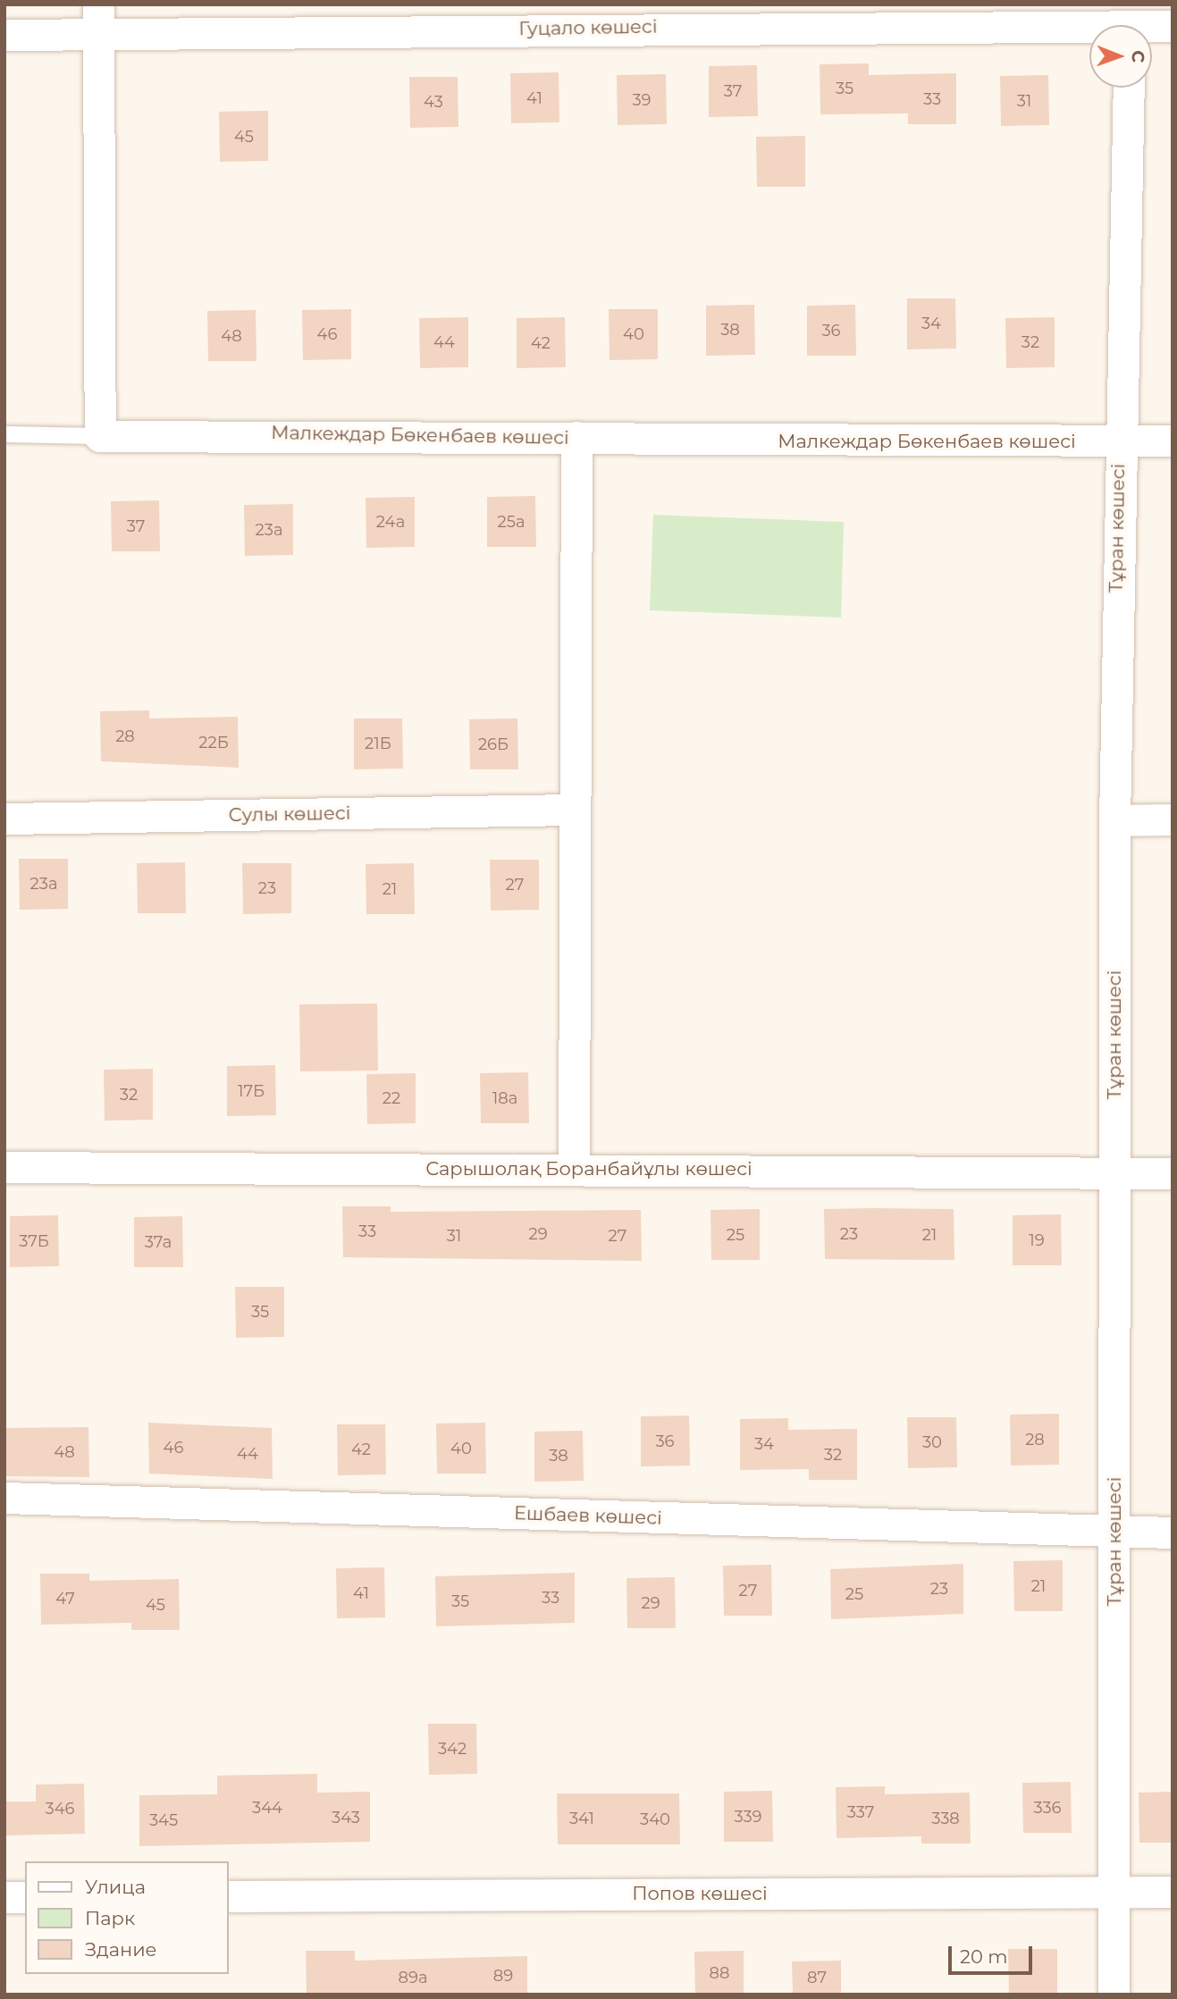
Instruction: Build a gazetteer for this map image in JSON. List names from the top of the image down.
{
  "streets": {
    "street": [
      "Гуцало көшесі",
      "Малкеждар Бөкенбаев көшесі",
      "Тұран көшесі",
      "Сулы көшесі",
      "Сарышолақ Боранбайұлы көшесі",
      "Ешбаев көшесі",
      "Попов көшесі"
    ]
  },
  "crossings": [
    ["Малкеждар Бөкенбаев көшесі", "Тұран көшесі"],
    ["Тұран көшесі", "Сарышолақ Боранбайұлы көшесі"],
    ["Тұран көшесі", "Ешбаев көшесі"],
    ["Тұран көшесі", "Попов көшесі"]
  ],
  "house_numbers": [
    "35",
    "37",
    "41",
    "33",
    "39",
    "31",
    "43",
    "45",
    "34",
    "38",
    "36",
    "46",
    "40",
    "48",
    "44",
    "32",
    "42",
    "24а",
    "25а",
    "37",
    "23а",
    "28",
    "22Б",
    "21Б",
    "26Б",
    "23а",
    "27",
    "23",
    "21",
    "17Б",
    "32",
    "22",
    "18а",
    "33",
    "29",
    "23",
    "25",
    "21",
    "31",
    "27",
    "19",
    "37Б",
    "37а",
    "35",
    "28",
    "36",
    "30",
    "34",
    "46",
    "40",
    "42",
    "48",
    "44",
    "32",
    "38",
    "21",
    "23",
    "27",
    "41",
    "25",
    "33",
    "47",
    "35",
    "29",
    "45",
    "342",
    "344",
    "336",
    "346",
    "337",
    "339",
    "343",
    "341",
    "338",
    "340",
    "345",
    "88",
    "89",
    "89а",
    "87"
  ],
  "legend": ["Улица", "Парк", "Здание"],
  "scale_bar": "20 m",
  "north": "right"
}
